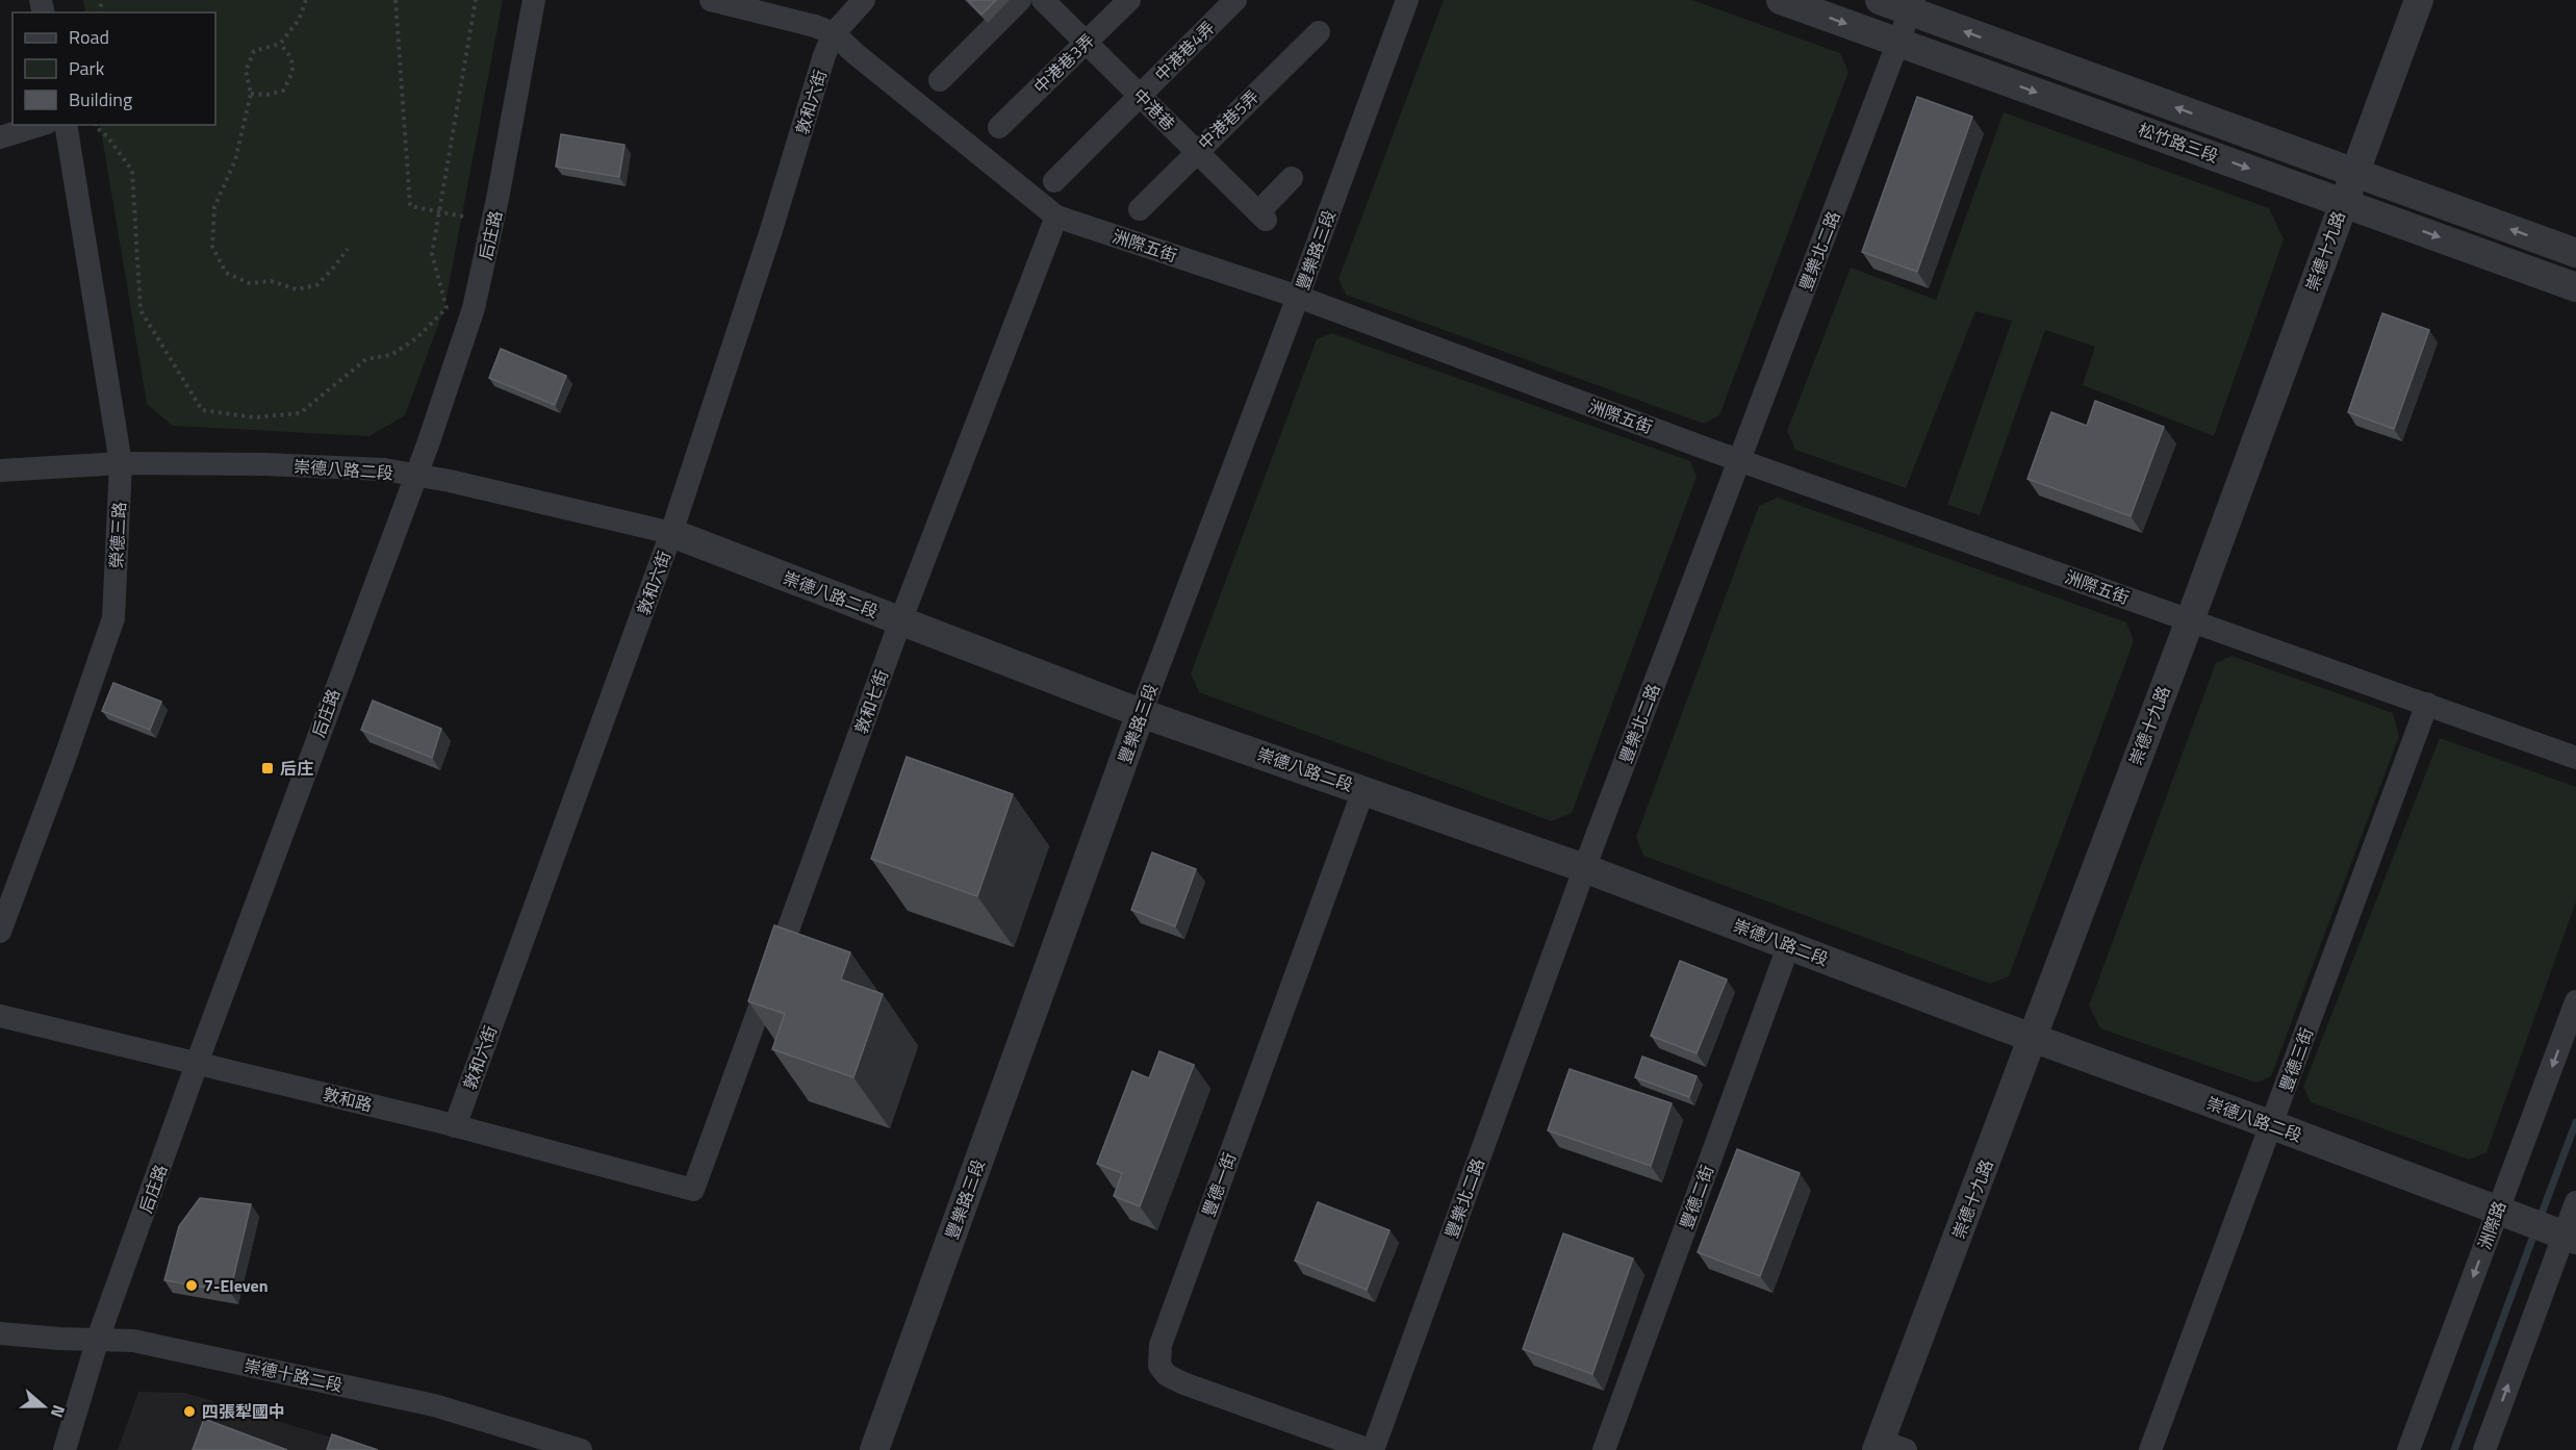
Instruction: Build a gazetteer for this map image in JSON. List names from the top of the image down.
{
  "streets": {
    "street": [
      "中港巷4弄",
      "中港巷3弄",
      "敦和六街",
      "中港巷",
      "中港巷5弄",
      "松竹路三段",
      "后庄路",
      "洲際五街",
      "豐樂路三段",
      "豐樂北二路",
      "崇德十九路",
      "崇德八路二段",
      "榮德三路",
      "敦和七街",
      "豐德三街",
      "敦和路",
      "豐德一街",
      "豐德二街",
      "洲際路",
      "崇德十路二段"
    ]
  },
  "crossings": [
    ["中港巷4弄", "中港巷"],
    ["中港巷3弄", "中港巷"],
    ["敦和六街", "洲際五街"],
    ["敦和六街", "崇德八路二段"],
    ["敦和六街", "敦和路"],
    ["中港巷", "中港巷5弄"],
    ["松竹路三段", "豐樂北二路"],
    ["松竹路三段", "崇德十九路"],
    ["后庄路", "崇德八路二段"],
    ["后庄路", "敦和路"],
    ["后庄路", "崇德十路二段"],
    ["洲際五街", "豐樂路三段"],
    ["洲際五街", "豐樂北二路"],
    ["洲際五街", "崇德十九路"],
    ["洲際五街", "敦和七街"],
    ["洲際五街", "豐德三街"],
    ["豐樂路三段", "崇德八路二段"],
    ["豐樂北二路", "崇德八路二段"],
    ["豐樂北二路", "豐德一街"],
    ["崇德十九路", "崇德八路二段"],
    ["崇德八路二段", "榮德三路"],
    ["崇德八路二段", "敦和七街"],
    ["崇德八路二段", "豐德三街"],
    ["崇德八路二段", "豐德一街"],
    ["崇德八路二段", "豐德二街"],
    ["崇德八路二段", "洲際路"],
    ["敦和七街", "敦和路"]
  ],
  "places": {
    "transit": ["后庄"],
    "other": ["7-Eleven", "四張犁國中"]
  },
  "legend": ["Road", "Park", "Building"],
  "north": "right"
}
